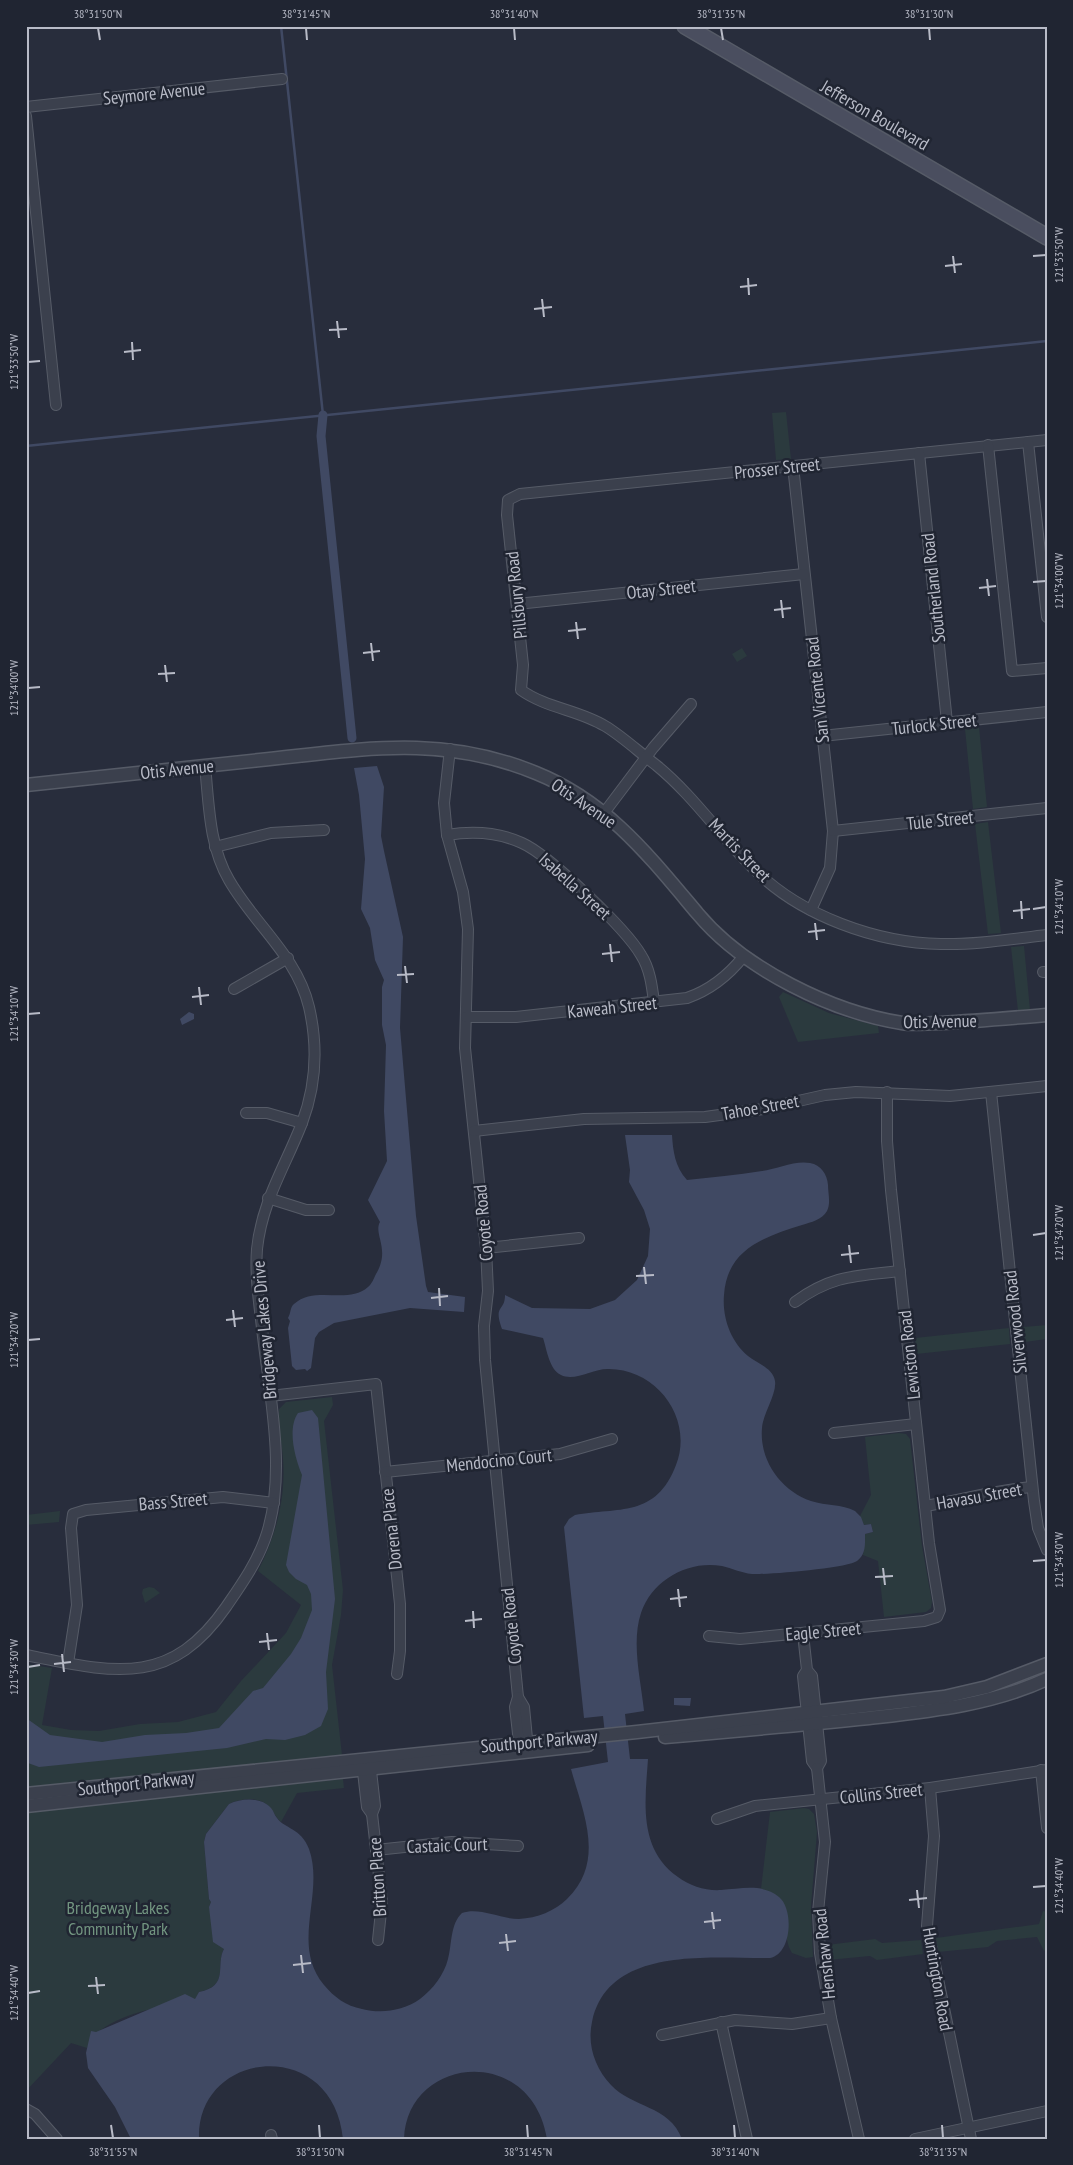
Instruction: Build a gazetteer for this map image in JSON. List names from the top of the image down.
{
  "streets": {
    "main road": ["Jefferson Boulevard"],
    "street": [
      "Seymore Avenue",
      "Prosser Street",
      "Southerland Road",
      "Otay Street",
      "Pillsbury Road",
      "San Vicente Road",
      "Turlock Street",
      "Otis Avenue",
      "Tule Street",
      "Martis Street",
      "Isabella Street",
      "Kaweah Street",
      "Tahoe Street",
      "Coyote Road",
      "Silverwood Road",
      "Bridgeway Lakes Drive",
      "Lewiston Road",
      "Mendocino Court",
      "Havasu Street",
      "Bass Street",
      "Dorena Place",
      "Eagle Street",
      "Southport Parkway",
      "Collins Street",
      "Castaic Court",
      "Britton Place",
      "Henshaw Road",
      "Huntington Road"
    ]
  },
  "crossings": [
    ["Prosser Street", "Southerland Road"],
    ["Prosser Street", "Pillsbury Road"],
    ["Prosser Street", "San Vicente Road"],
    ["Southerland Road", "Turlock Street"],
    ["Otay Street", "Pillsbury Road"],
    ["Otay Street", "San Vicente Road"],
    ["Pillsbury Road", "Martis Street"],
    ["San Vicente Road", "Turlock Street"],
    ["San Vicente Road", "Tule Street"],
    ["San Vicente Road", "Martis Street"],
    ["Otis Avenue", "Kaweah Street"],
    ["Otis Avenue", "Coyote Road"],
    ["Otis Avenue", "Bridgeway Lakes Drive"],
    ["Isabella Street", "Kaweah Street"],
    ["Isabella Street", "Coyote Road"],
    ["Kaweah Street", "Coyote Road"],
    ["Tahoe Street", "Coyote Road"],
    ["Tahoe Street", "Silverwood Road"],
    ["Tahoe Street", "Lewiston Road"],
    ["Coyote Road", "Mendocino Court"],
    ["Coyote Road", "Southport Parkway"],
    ["Silverwood Road", "Havasu Street"],
    ["Bridgeway Lakes Drive", "Bass Street"],
    ["Bridgeway Lakes Drive", "Dorena Place"],
    ["Lewiston Road", "Havasu Street"],
    ["Lewiston Road", "Eagle Street"],
    ["Mendocino Court", "Dorena Place"],
    ["Eagle Street", "Henshaw Road"],
    ["Southport Parkway", "Britton Place"],
    ["Southport Parkway", "Henshaw Road"],
    ["Collins Street", "Henshaw Road"],
    ["Collins Street", "Huntington Road"],
    ["Castaic Court", "Britton Place"]
  ],
  "parks": ["Bridgeway Lakes Community Park"],
  "coordinates": [
    "38°31'50\"N",
    "38°31'45\"N",
    "38°31'40\"N",
    "38°31'35\"N",
    "38°31'30\"N",
    "121°33'50\"W",
    "121°34'00\"W",
    "121°34'10\"W",
    "121°34'20\"W",
    "121°34'30\"W",
    "121°34'40\"W",
    "38°31'55\"N"
  ]
}
